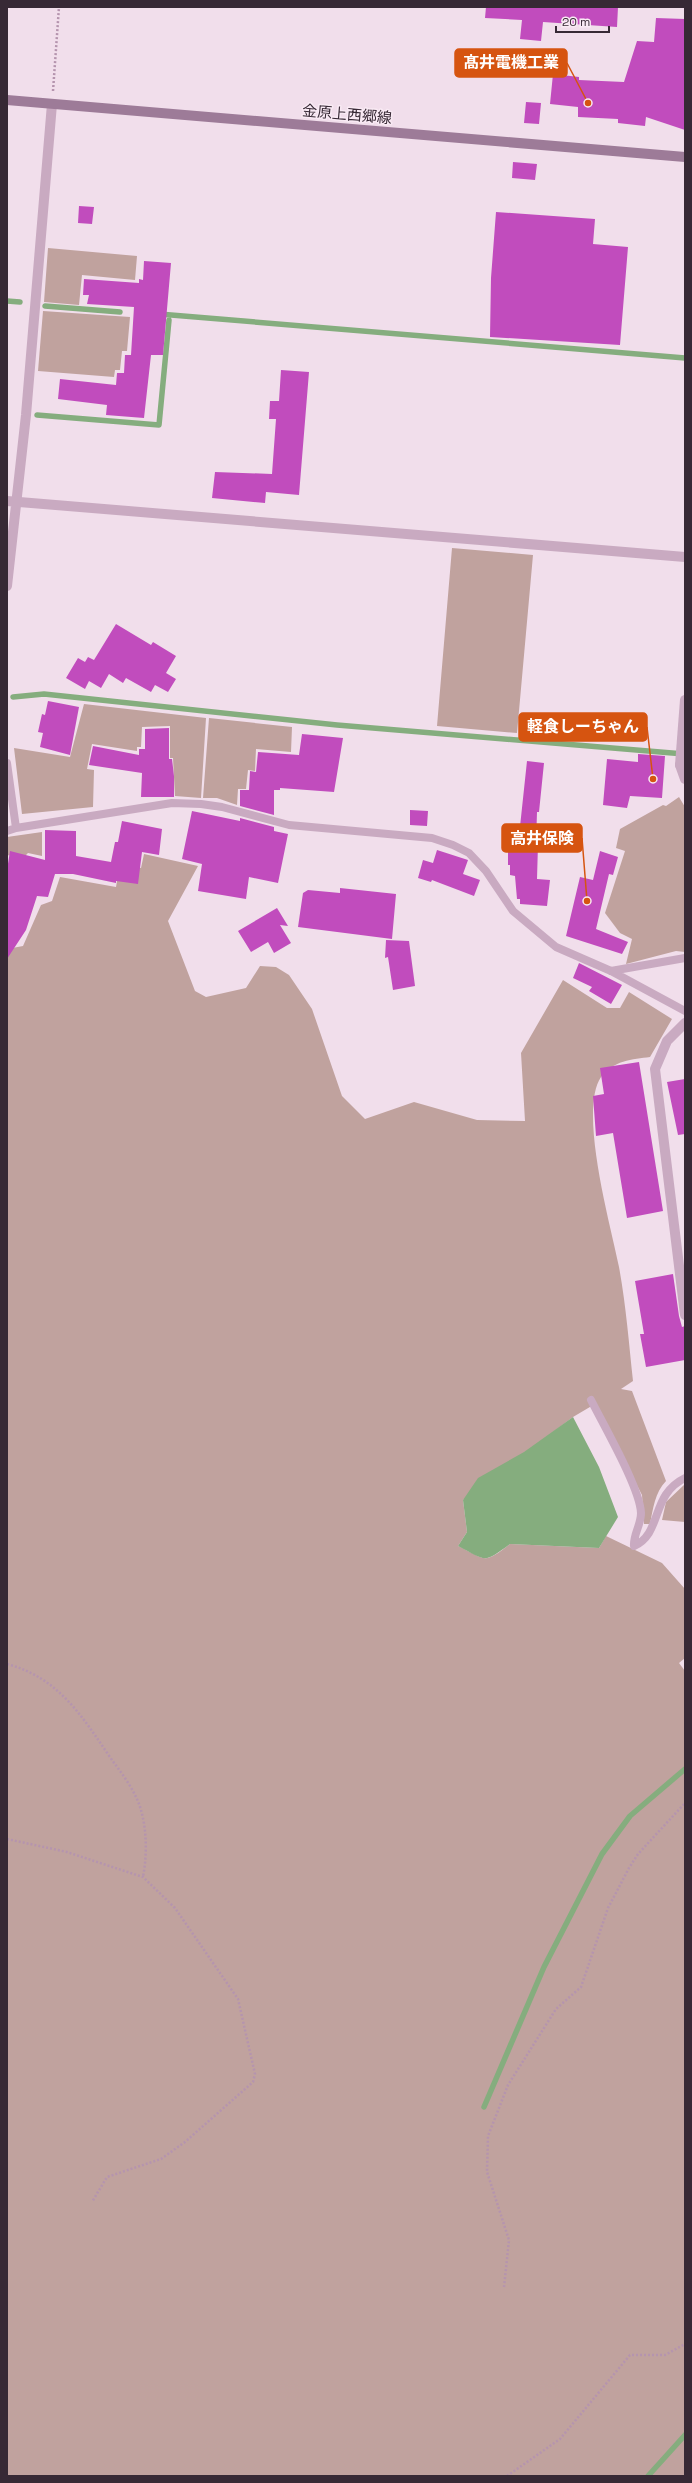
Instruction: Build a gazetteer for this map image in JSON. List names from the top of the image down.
{
  "streets": {
    "main road": ["金原上西郷線"]
  },
  "places": ["髙井電機工業", "軽食しーちゃん", "高井保険"],
  "scale_bar": "20 m"
}
